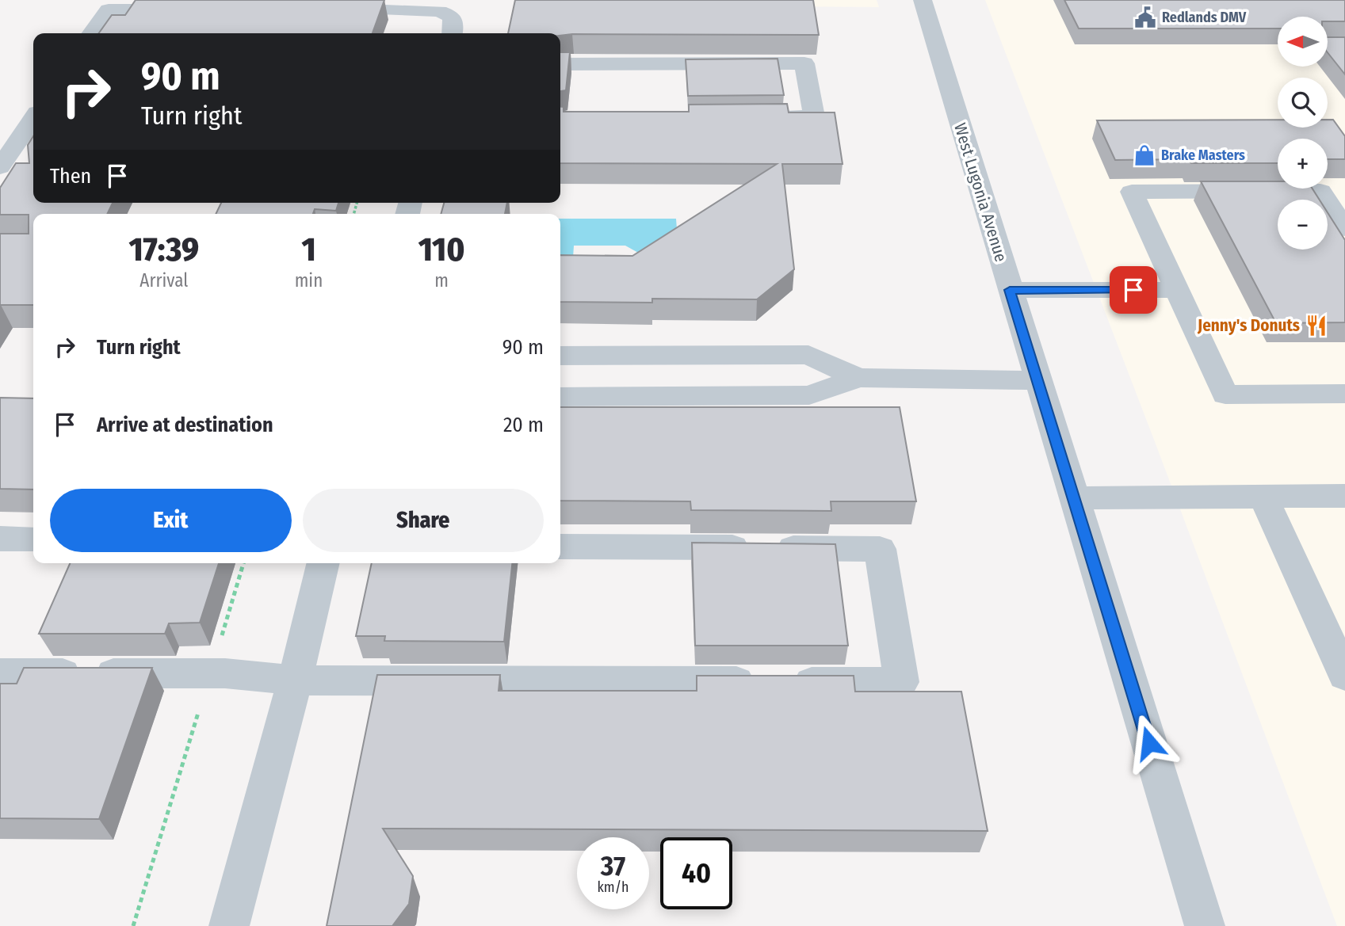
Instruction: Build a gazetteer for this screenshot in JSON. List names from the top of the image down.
{
  "streets": {
    "street": ["West Lugonia Avenue"]
  },
  "places": {
    "public building": ["Redlands DMV"],
    "shop": ["Brake Masters"],
    "restaurant": ["Jenny's Donuts"]
  },
  "north": "left",
  "page": {
    "map_buttons": ["+", "−"],
    "turn": ["90 m", "Turn right"],
    "then": "Then",
    "eta": [
      "17:39",
      "Arrival",
      "1",
      "min",
      "110",
      "m"
    ],
    "list": [
      {
        "name": "Turn right",
        "value": "90 m"
      },
      {
        "name": "Arrive at destination",
        "value": "20 m"
      }
    ],
    "buttons": ["Exit", "Share"],
    "speed": "37 km/h",
    "limit": "40"
  }
}
